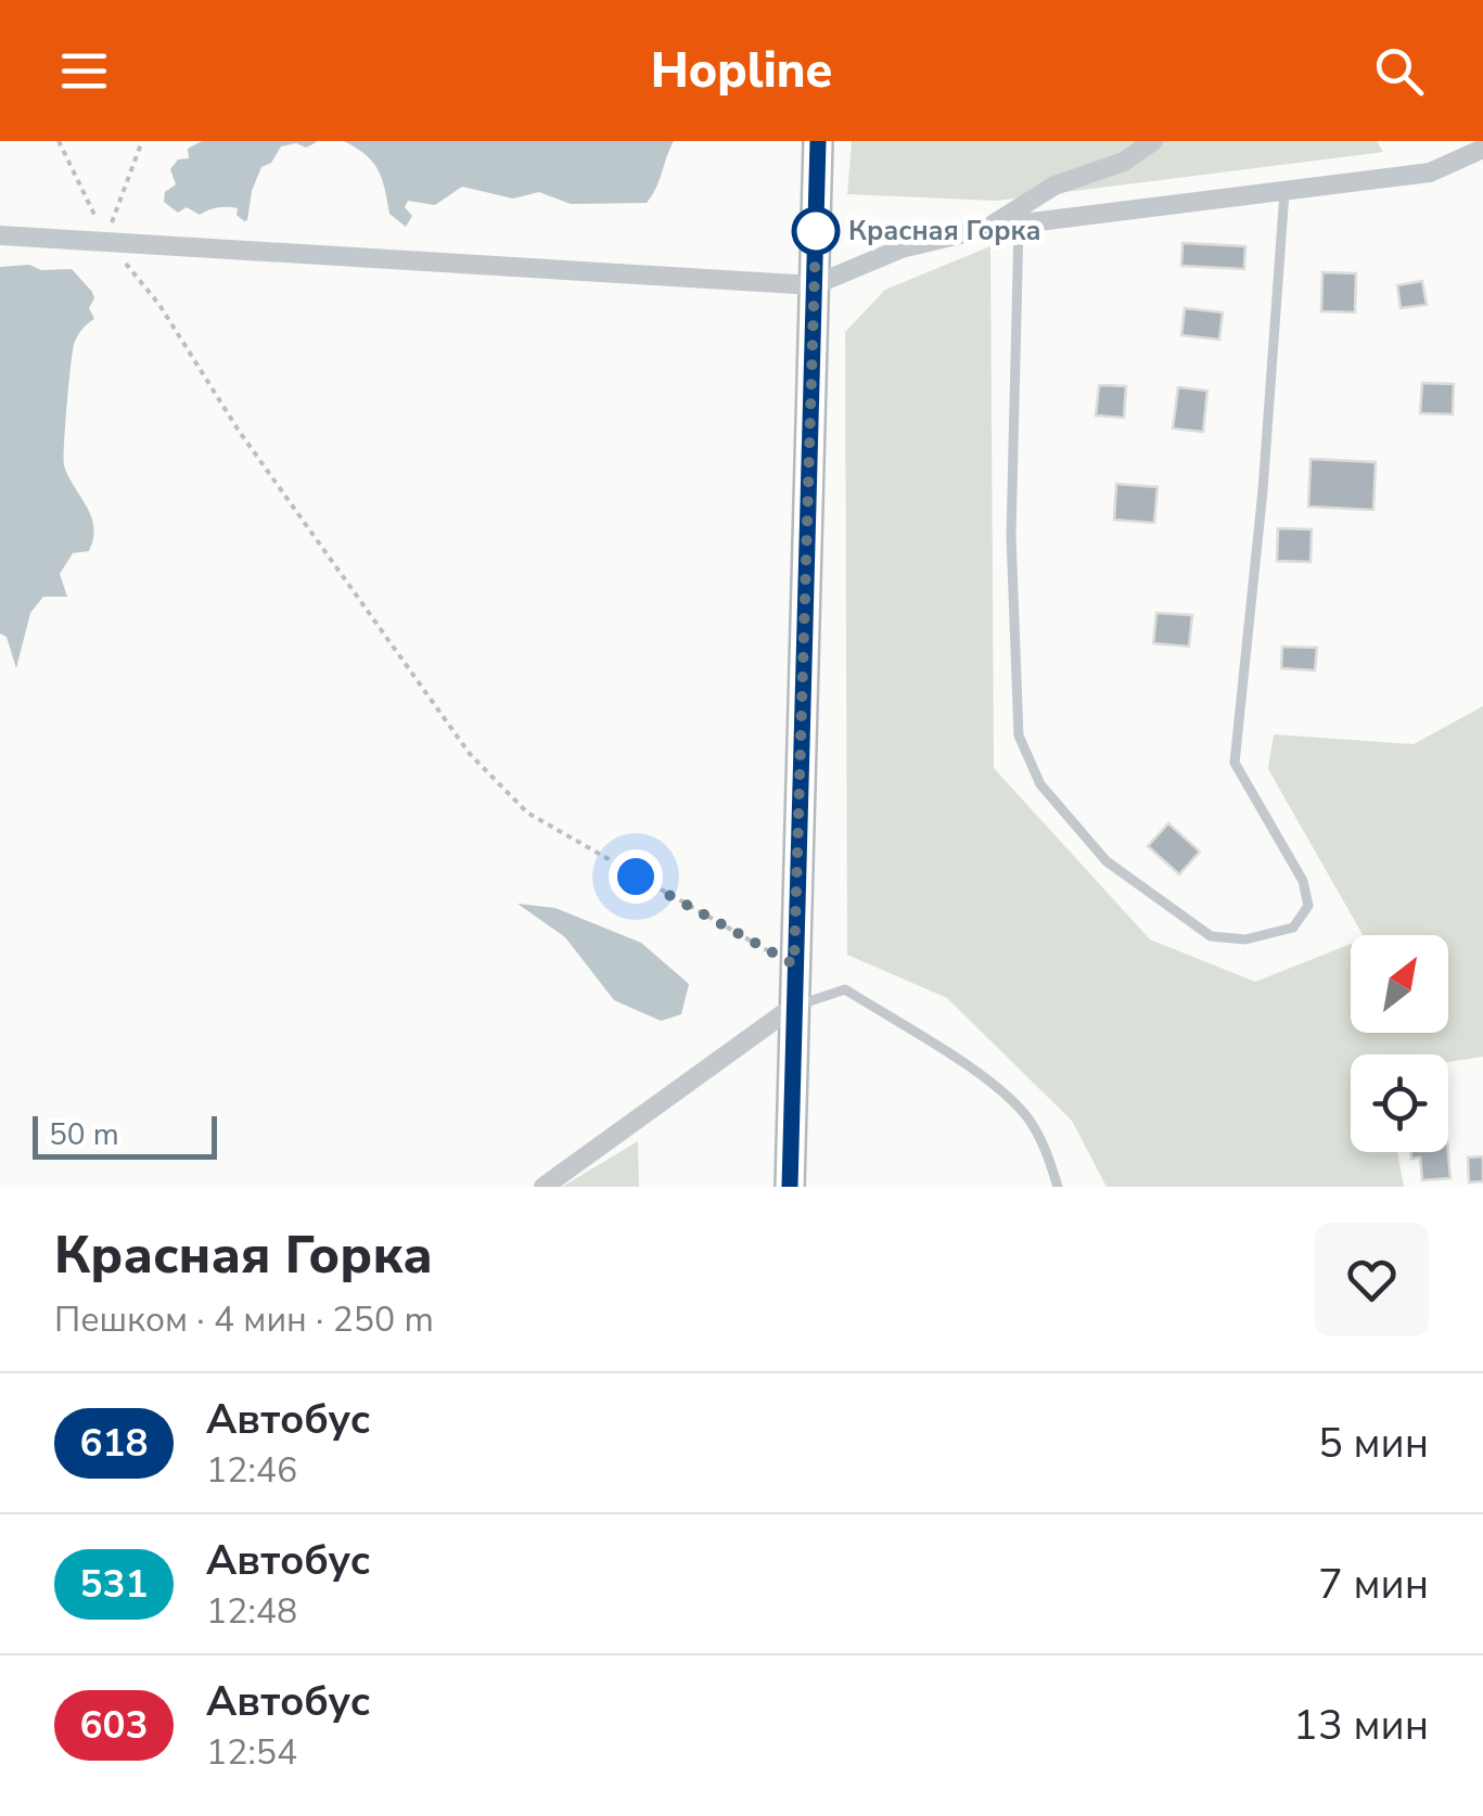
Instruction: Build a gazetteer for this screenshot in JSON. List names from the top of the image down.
{
  "places": ["Красная Горка"],
  "lines": ["bus line 618"],
  "scale_bar": "50 m",
  "north": "top right",
  "page": {
    "header": "Hopline",
    "scale": "50 m",
    "heading": ["Красная Горка", "Пешком · 4 мин · 250 m"],
    "list": [
      {
        "mark": "618",
        "name": "Автобус",
        "note": "12:46",
        "value": "5 мин"
      },
      {
        "mark": "531",
        "name": "Автобус",
        "note": "12:48",
        "value": "7 мин"
      },
      {
        "mark": "603",
        "name": "Автобус",
        "note": "12:54",
        "value": "13 мин"
      }
    ]
  }
}
